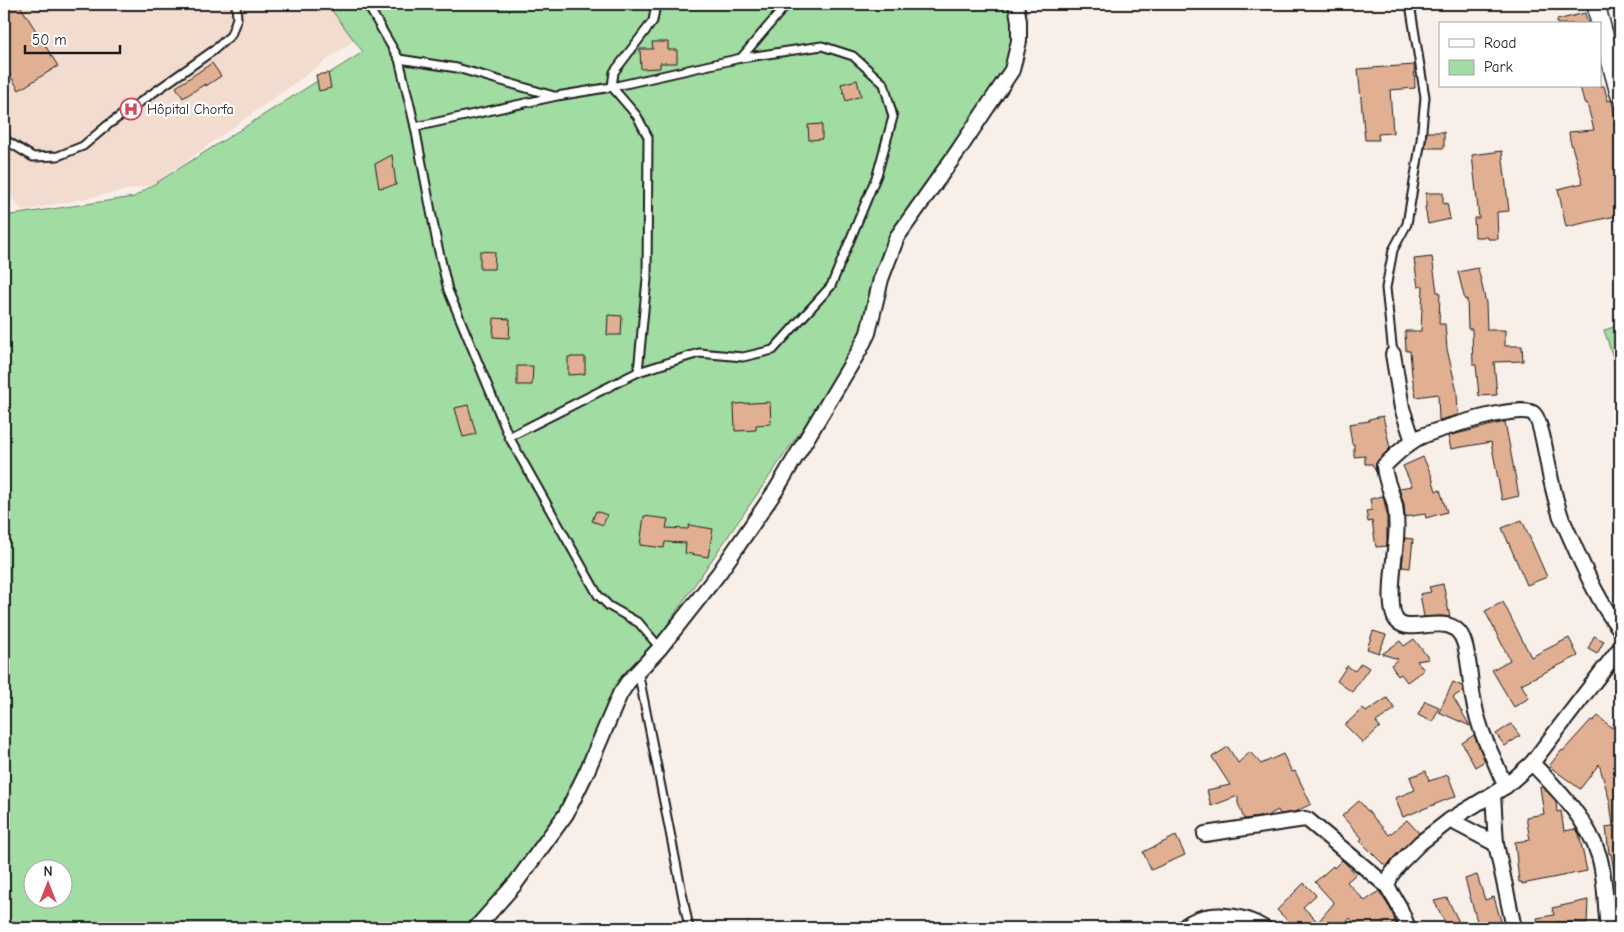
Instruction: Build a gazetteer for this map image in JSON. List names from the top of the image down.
{
  "places": {
    "hospital": ["Hôpital Chorfa"]
  },
  "legend": ["Road", "Park"],
  "scale_bar": "50 m",
  "north": "top"
}
